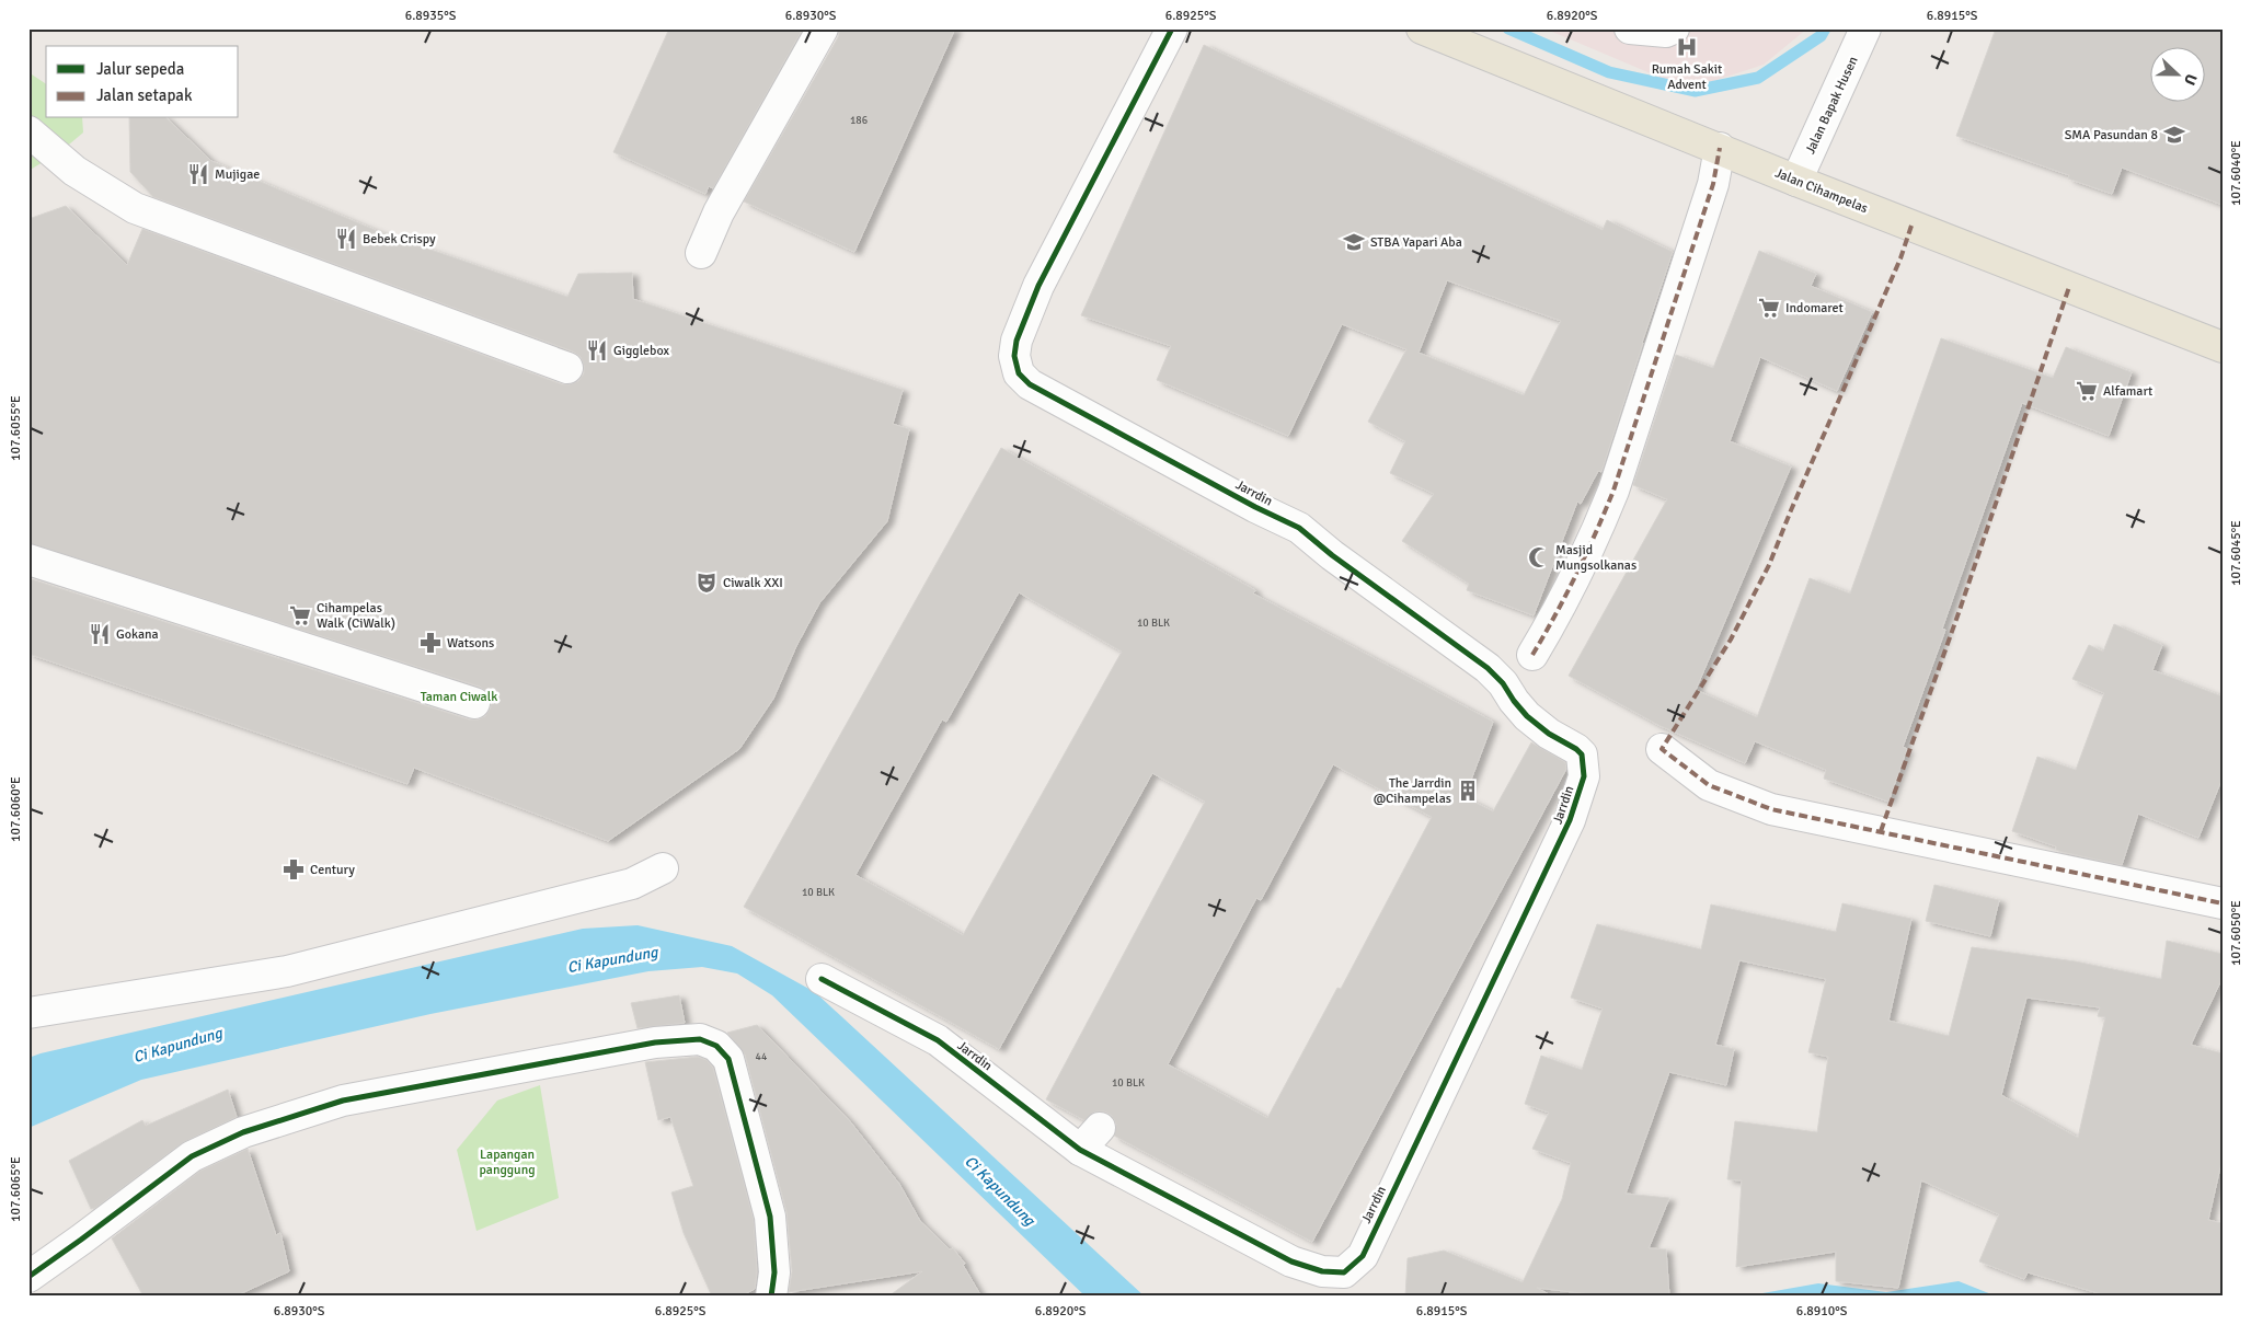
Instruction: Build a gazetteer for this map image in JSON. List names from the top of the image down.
{
  "streets": {
    "main road": ["Jalan Cihampelas"],
    "street": ["Jalan Bapak Husen", "Jarrdin"]
  },
  "crossings": [
    ["Jalan Bapak Husen", "Jalan Cihampelas"]
  ],
  "water": ["Ci Kapundung"],
  "parks": ["Taman Ciwalk", "Lapangan panggung"],
  "places": {
    "hospital": ["Rumah Sakit Advent"],
    "school or university": ["SMA Pasundan 8", "STBA Yapari Aba"],
    "restaurant": [
      "Mujigae",
      "Bebek Crispy",
      "Gigglebox",
      "Gokana"
    ],
    "supermarket": ["Indomaret", "Alfamart", "Cihampelas Walk (CiWalk)"],
    "mosque": ["Masjid Mungsolkanas"],
    "theatre": ["Ciwalk XXI"],
    "pharmacy": ["Watsons", "Century"],
    "building": ["The Jarrdin @Cihampelas"]
  },
  "house_numbers": [
    "186",
    "10 BLK",
    "10 BLK",
    "44",
    "10 BLK"
  ],
  "legend": ["Jalur sepeda", "Jalan setapak"],
  "north": "right",
  "coordinates": [
    "6.8935°S",
    "6.8930°S",
    "6.8925°S",
    "6.8920°S",
    "6.8915°S",
    "107.6040°E",
    "107.6055°E",
    "107.6045°E",
    "107.6060°E",
    "107.6050°E",
    "107.6065°E",
    "6.8910°S"
  ]
}
